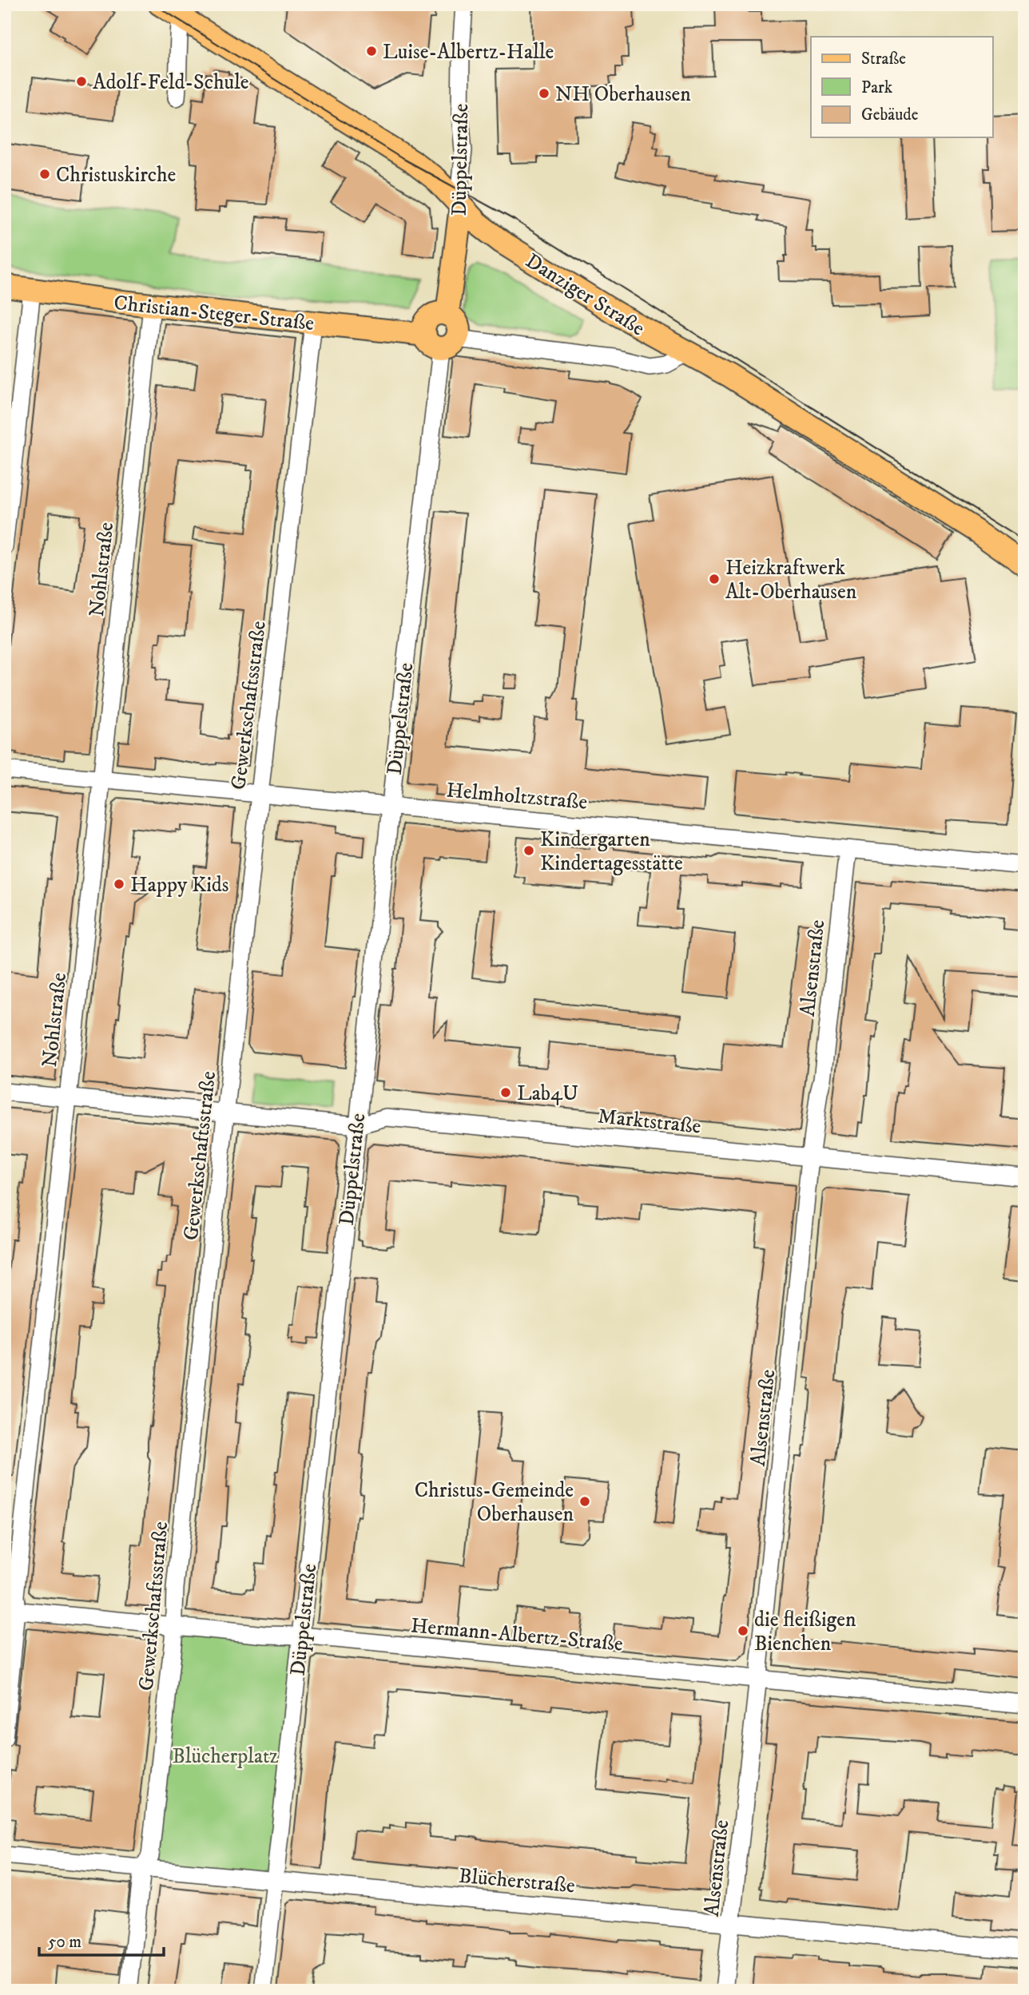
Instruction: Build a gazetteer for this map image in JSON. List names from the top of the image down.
{
  "streets": {
    "main road": ["Düppelstraße", "Danziger Straße", "Christian-Steger-Straße"],
    "street": [
      "Nohlstraße",
      "Gewerkschaftsstraße",
      "Helmholtzstraße",
      "Alsenstraße",
      "Marktstraße",
      "Hermann-Albertz-Straße",
      "Blücherstraße"
    ]
  },
  "crossings": [
    ["Düppelstraße", "Danziger Straße"],
    ["Düppelstraße", "Christian-Steger-Straße"],
    ["Düppelstraße", "Helmholtzstraße"],
    ["Düppelstraße", "Marktstraße"],
    ["Düppelstraße", "Hermann-Albertz-Straße"],
    ["Düppelstraße", "Blücherstraße"],
    ["Danziger Straße", "Christian-Steger-Straße"],
    ["Christian-Steger-Straße", "Nohlstraße"],
    ["Christian-Steger-Straße", "Gewerkschaftsstraße"],
    ["Nohlstraße", "Helmholtzstraße"],
    ["Nohlstraße", "Marktstraße"],
    ["Nohlstraße", "Hermann-Albertz-Straße"],
    ["Gewerkschaftsstraße", "Helmholtzstraße"],
    ["Gewerkschaftsstraße", "Marktstraße"],
    ["Gewerkschaftsstraße", "Hermann-Albertz-Straße"],
    ["Gewerkschaftsstraße", "Blücherstraße"],
    ["Helmholtzstraße", "Alsenstraße"],
    ["Alsenstraße", "Marktstraße"],
    ["Alsenstraße", "Hermann-Albertz-Straße"],
    ["Alsenstraße", "Blücherstraße"]
  ],
  "parks": ["Blücherplatz"],
  "places": [
    "Luise-Albertz-Halle",
    "Adolf-Feld-Schule",
    "NH Oberhausen",
    "Christuskirche",
    "Heizkraftwerk Alt-Oberhausen",
    "Kindergarten Kindertagesstätte",
    "Happy Kids",
    "Lab4U",
    "Christus-Gemeinde Oberhausen",
    "die fleißigen Bienchen"
  ],
  "legend": ["Straße", "Park", "Gebäude"],
  "scale_bar": "50 m"
}
